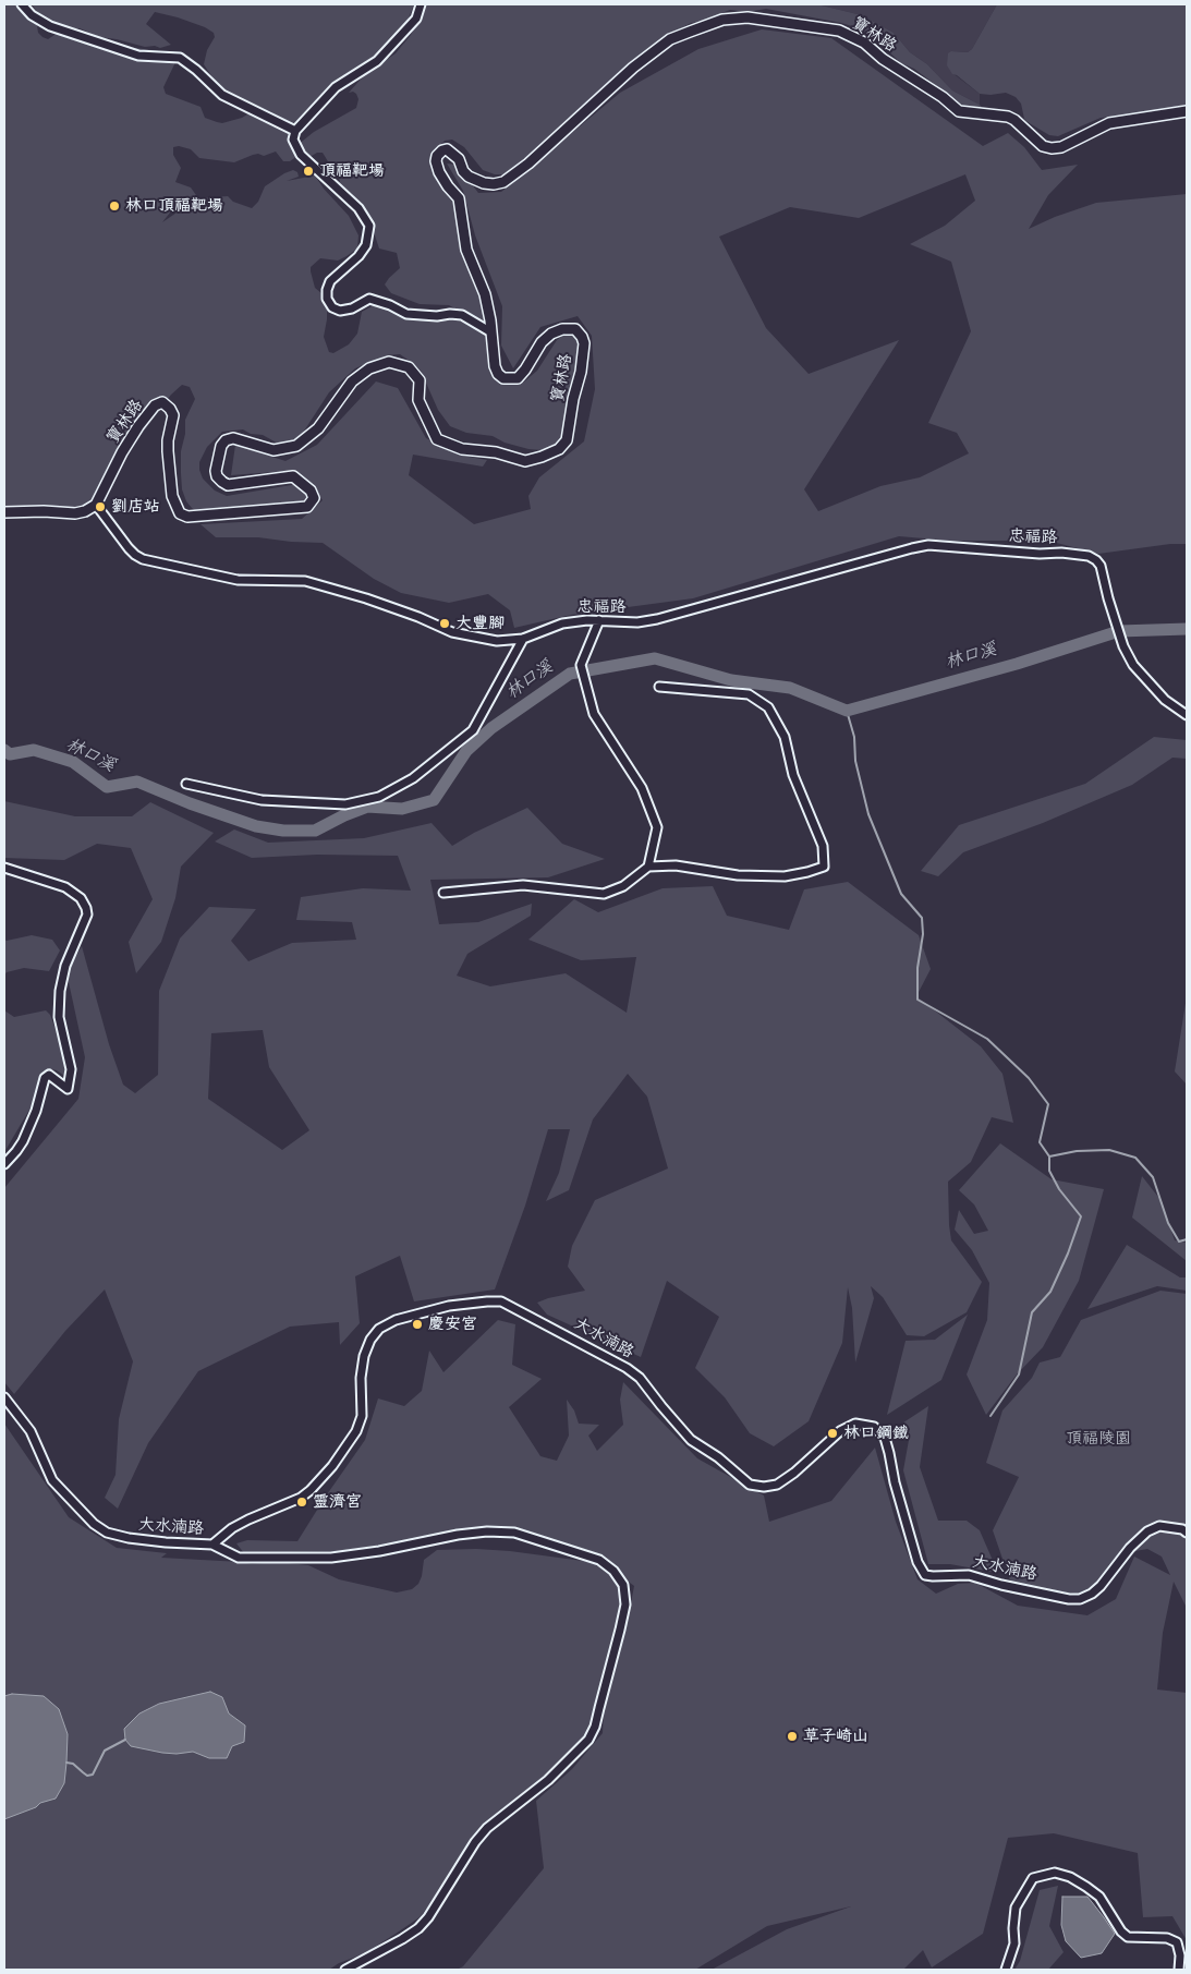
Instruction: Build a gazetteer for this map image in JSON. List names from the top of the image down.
{
  "streets": {
    "main road": ["寶林路"],
    "street": ["忠福路", "大水湳路"]
  },
  "crossings": [
    ["寶林路", "忠福路"]
  ],
  "water": ["林口溪"],
  "parks": ["頂福陵園"],
  "places": [
    "頂福靶場",
    "林口頂福靶場",
    "劉店站",
    "大豐腳",
    "慶安宮",
    "林口鋼鐵",
    "靈濟宮",
    "草子崎山"
  ]
}
